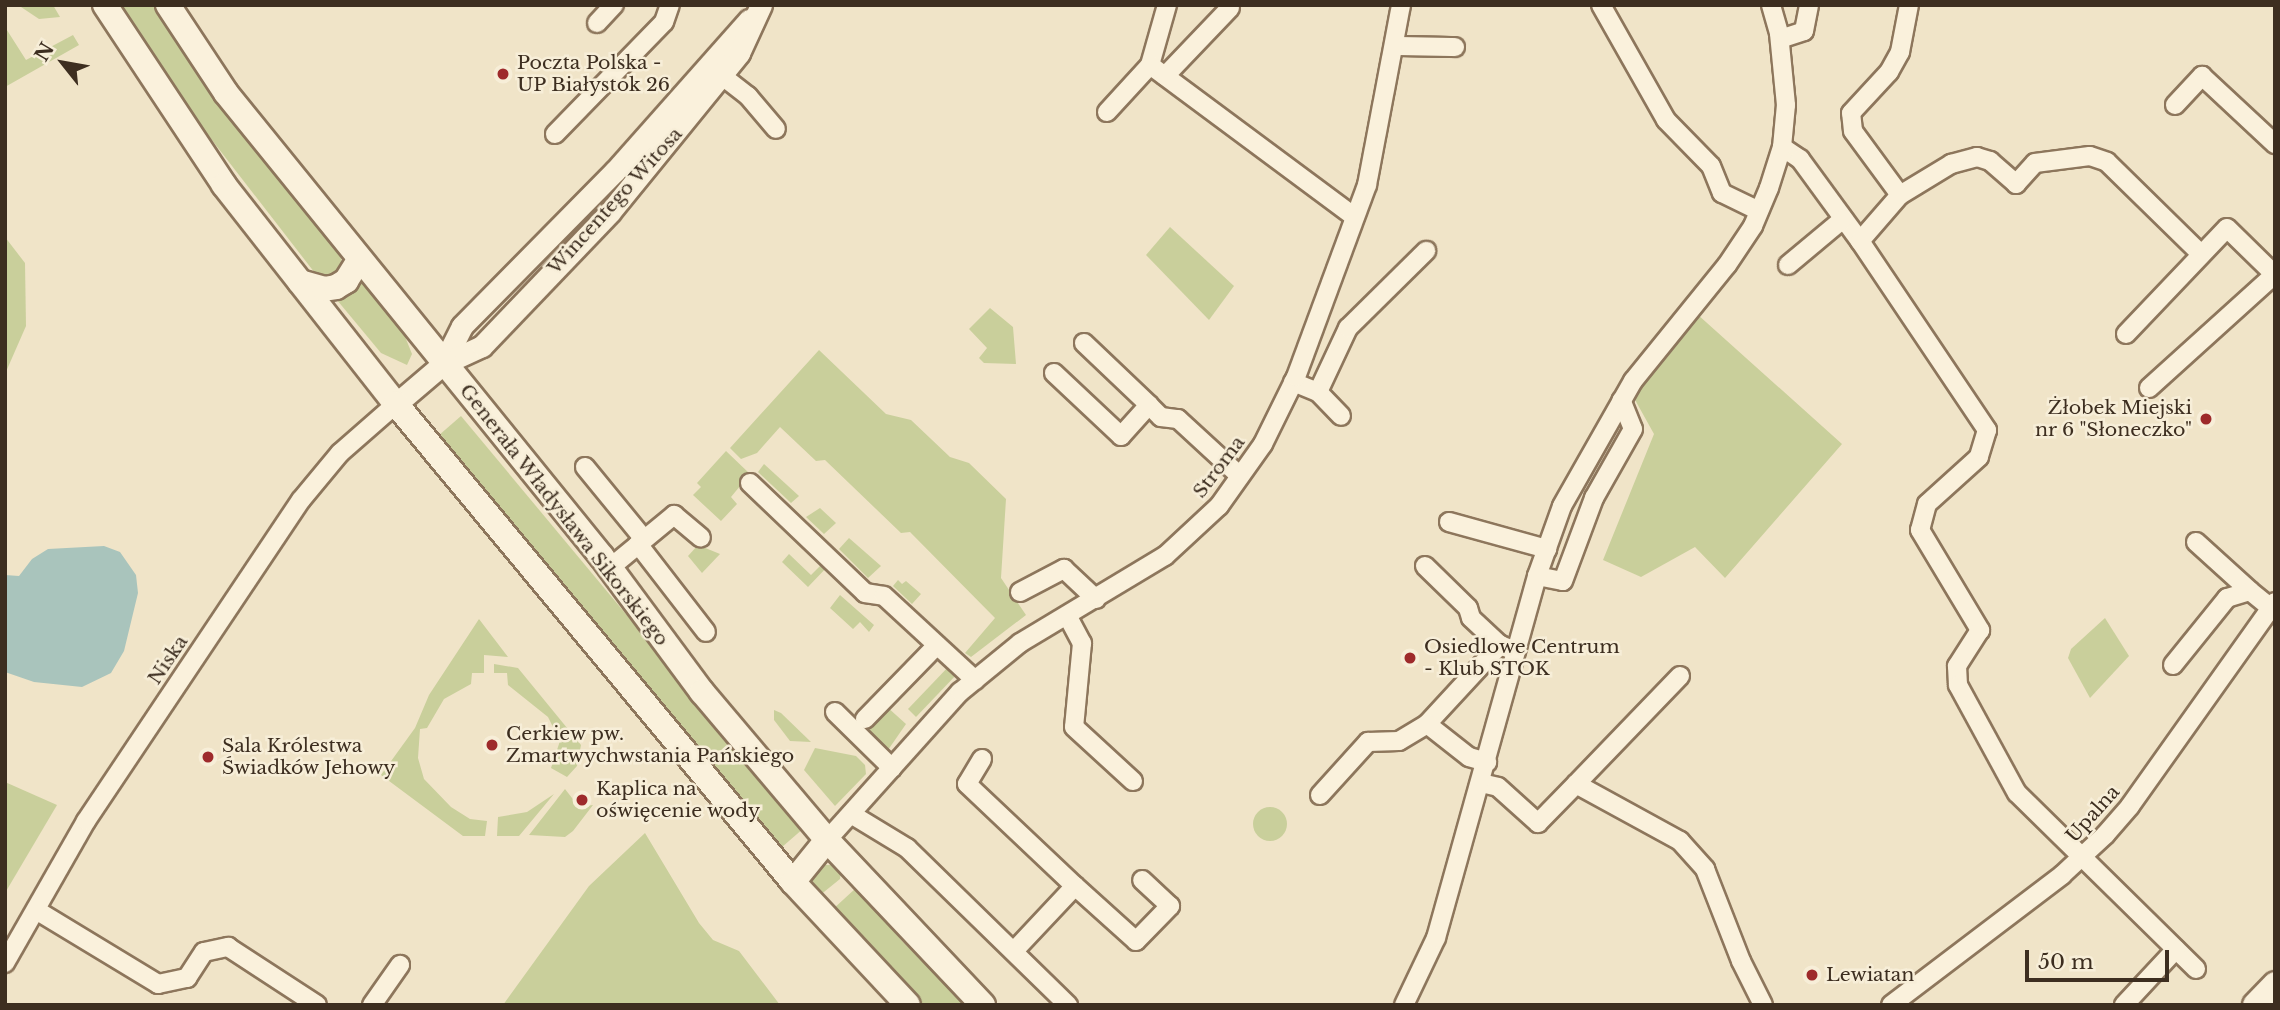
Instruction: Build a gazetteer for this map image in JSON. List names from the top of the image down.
{
  "streets": {
    "main road": ["Generała Władysława Sikorskiego"],
    "street": [
      "Wincentego Witosa",
      "Stroma",
      "Niska",
      "Upalna"
    ]
  },
  "crossings": [
    ["Wincentego Witosa", "Generała Władysława Sikorskiego"],
    ["Wincentego Witosa", "Niska"],
    ["Stroma", "Generała Władysława Sikorskiego"]
  ],
  "places": [
    "Poczta Polska - UP Białystok 26",
    "Żłobek Miejski nr 6 \"Słoneczko\"",
    "Osiedlowe Centrum - Klub STOK",
    "Cerkiew pw. Zmartwychwstania Pańskiego",
    "Sala Królestwa Świadków Jehowy",
    "Kaplica na oświęcenie wody",
    "Lewiatan"
  ],
  "scale_bar": "50 m",
  "north": "top left"
}
